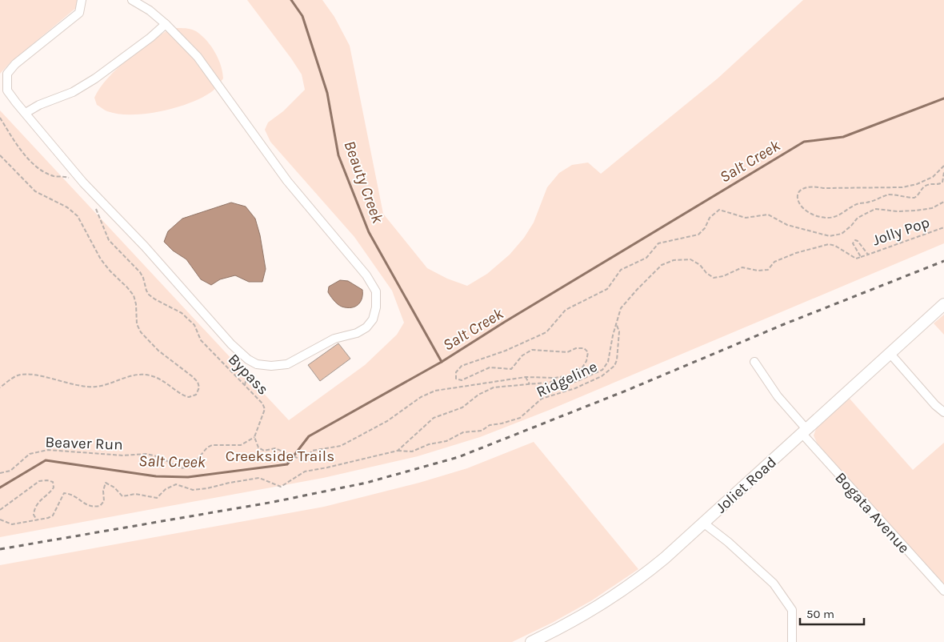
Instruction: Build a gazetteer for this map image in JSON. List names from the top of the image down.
{
  "streets": {
    "main road": ["Joliet Road"],
    "street": ["Bogata Avenue"],
    "path": [
      "Jolly Pop",
      "Bypass",
      "Ridgeline",
      "Beaver Run"
    ]
  },
  "crossings": [
    ["Jolly Pop", "Ridgeline"],
    ["Bypass", "Beaver Run"],
    ["Joliet Road", "Bogata Avenue"]
  ],
  "water": ["Salt Creek", "Beauty Creek"],
  "parks": ["Creekside Trails"],
  "scale_bar": "50 m"
}
